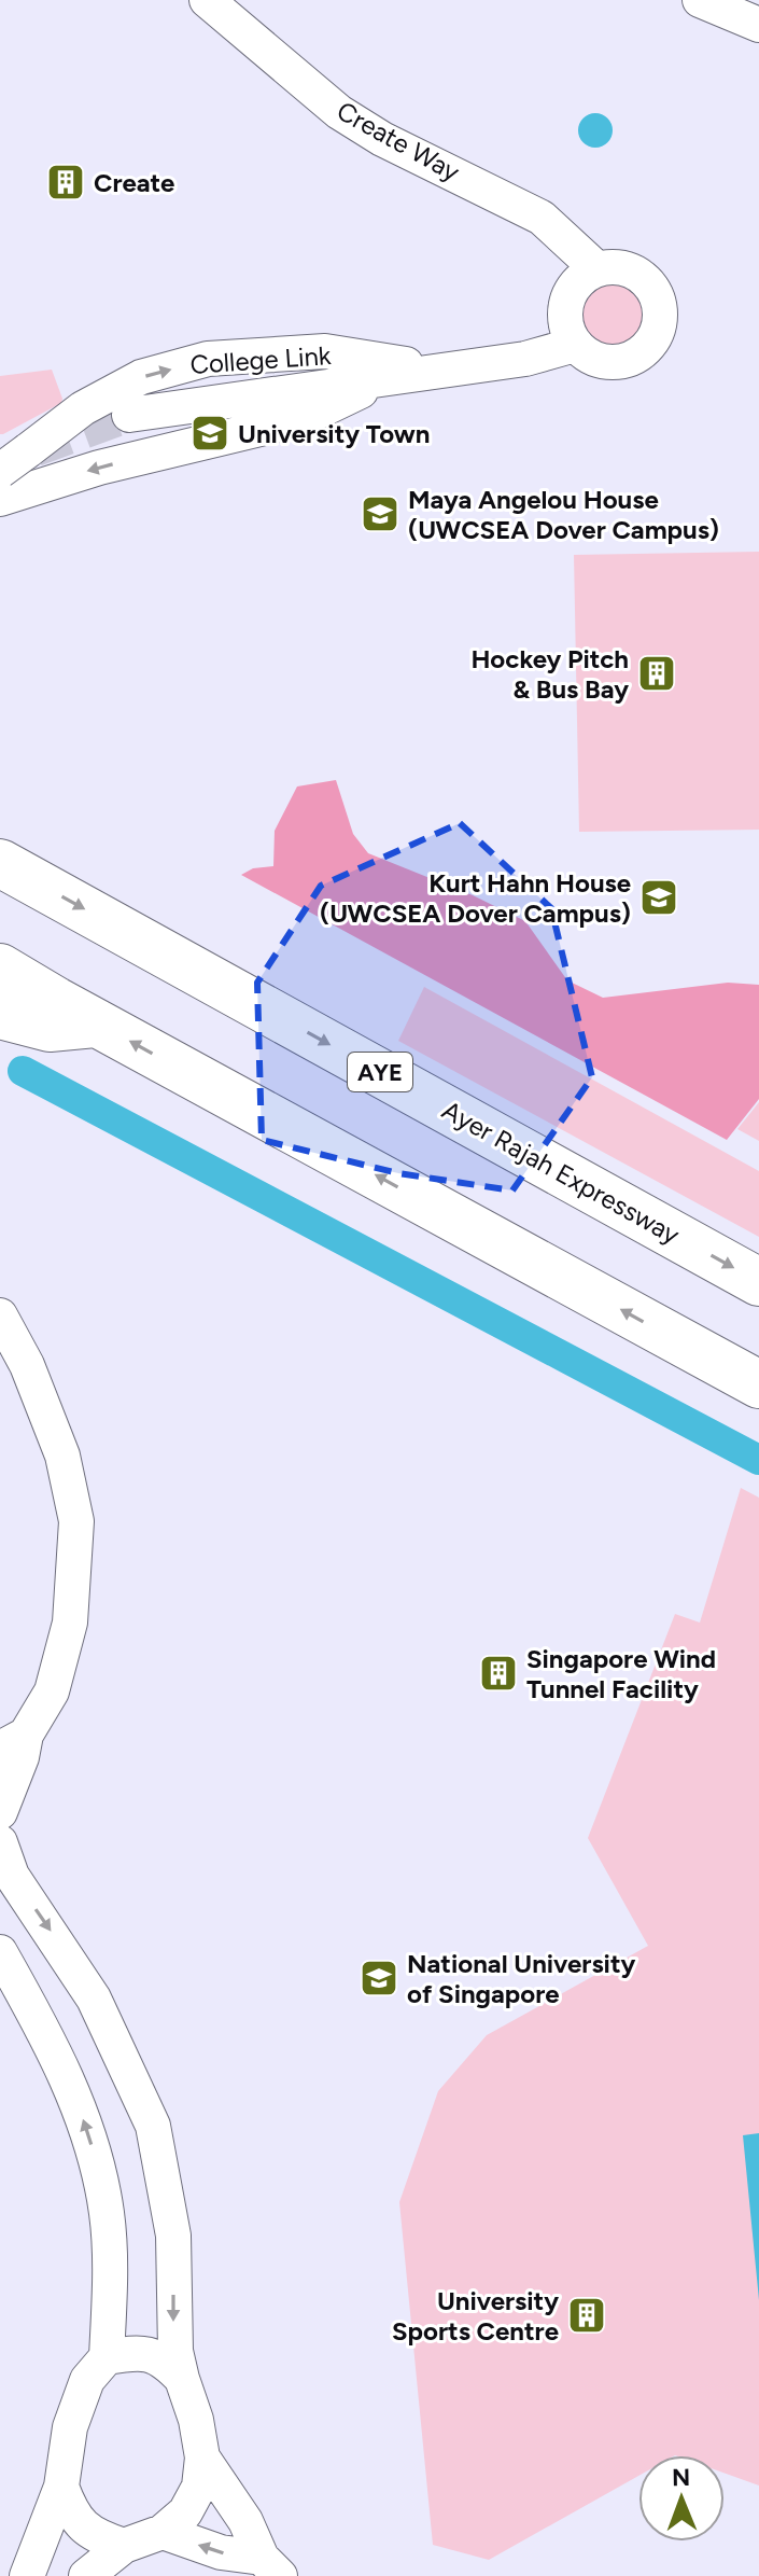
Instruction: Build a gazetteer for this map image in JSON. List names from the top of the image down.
{
  "streets": {
    "highway": ["AYE", "Ayer Rajah Expressway"],
    "street": ["Create Way", "College Link"]
  },
  "places": {
    "building": [
      "Create",
      "Hockey Pitch & Bus Bay",
      "Singapore Wind Tunnel Facility",
      "University Sports Centre"
    ],
    "school or university": [
      "University Town",
      "Maya Angelou House (UWCSEA Dover Campus)",
      "Kurt Hahn House (UWCSEA Dover Campus)",
      "National University of Singapore"
    ]
  },
  "north": "top"
}
